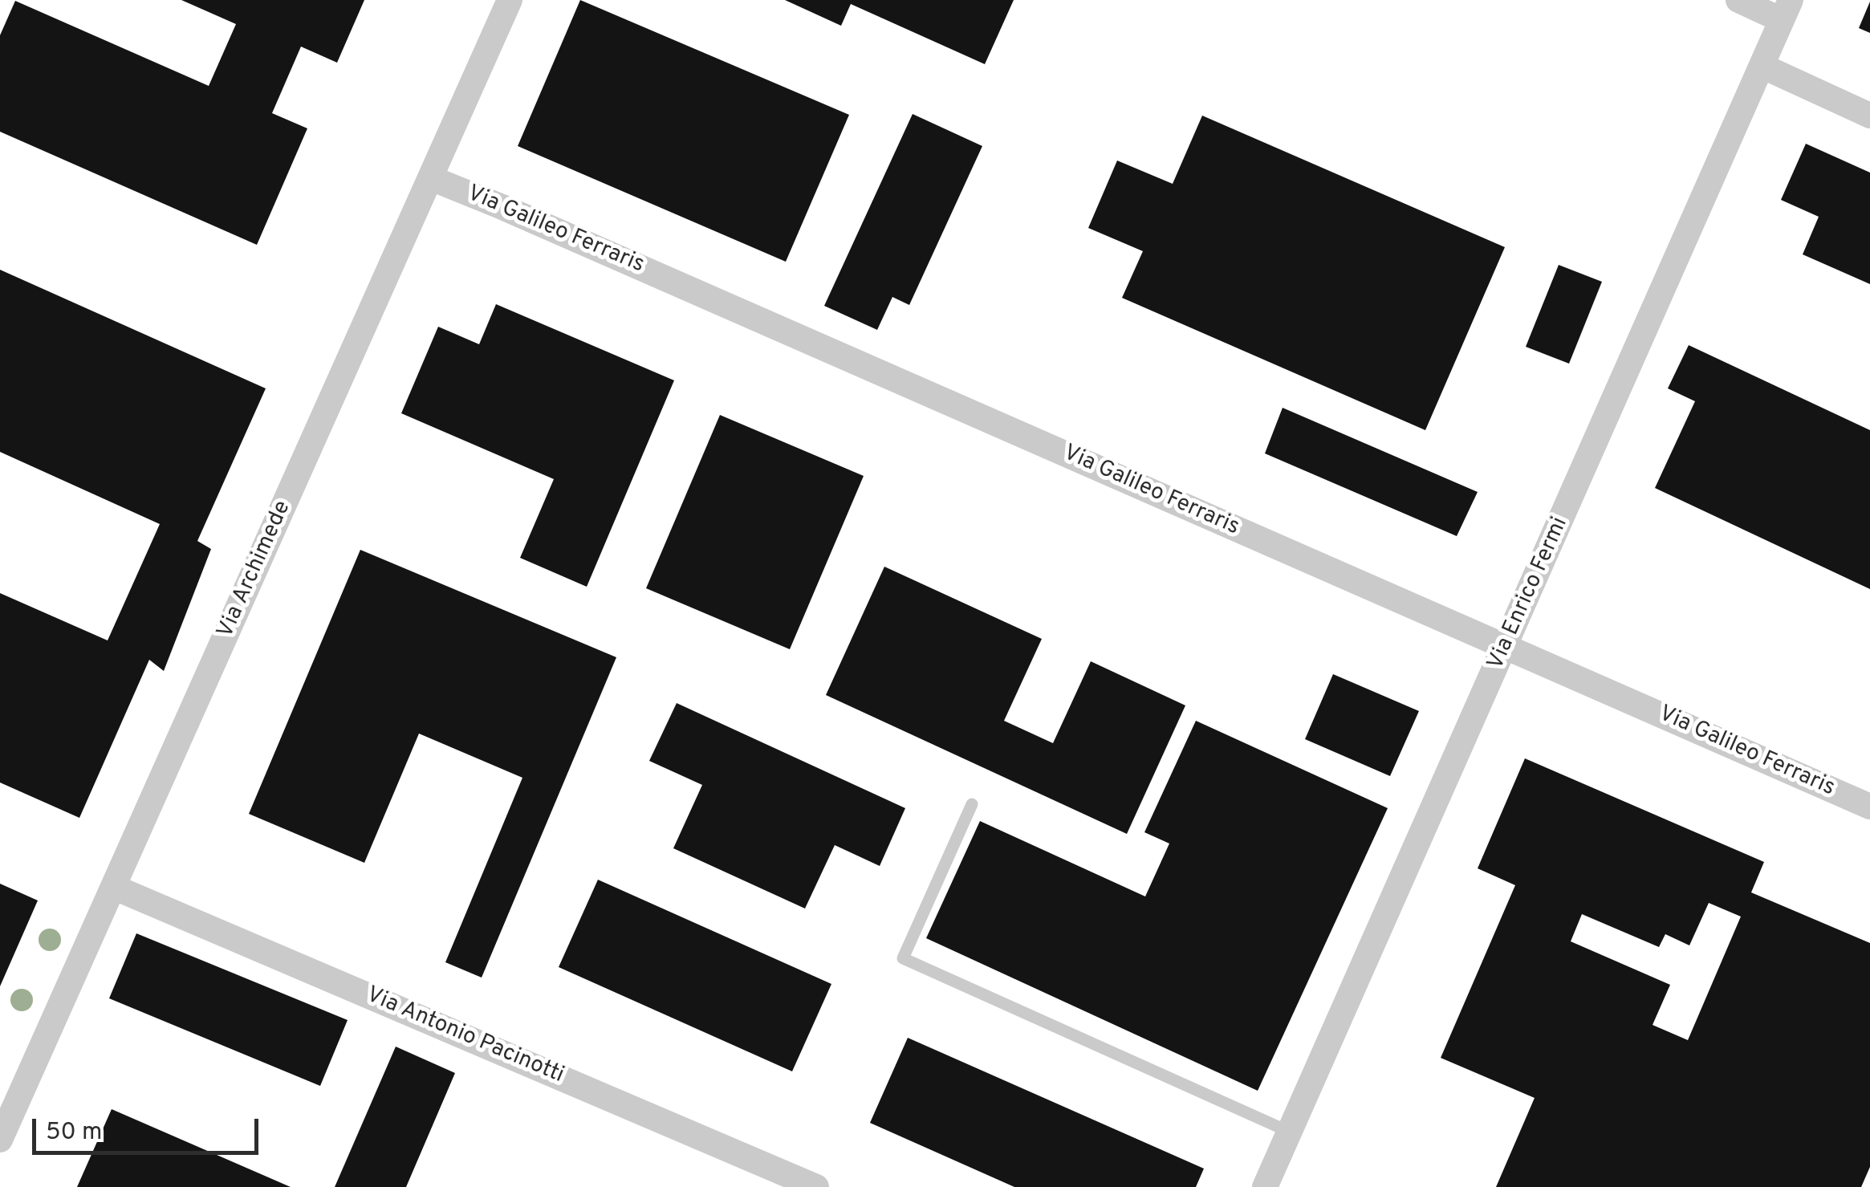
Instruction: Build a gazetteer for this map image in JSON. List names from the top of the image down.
{
  "streets": {
    "street": [
      "Via Galileo Ferraris",
      "Via Archimede",
      "Via Enrico Fermi",
      "Via Antonio Pacinotti"
    ]
  },
  "crossings": [
    ["Via Galileo Ferraris", "Via Archimede"],
    ["Via Galileo Ferraris", "Via Enrico Fermi"],
    ["Via Archimede", "Via Antonio Pacinotti"]
  ],
  "scale_bar": "50 m"
}
